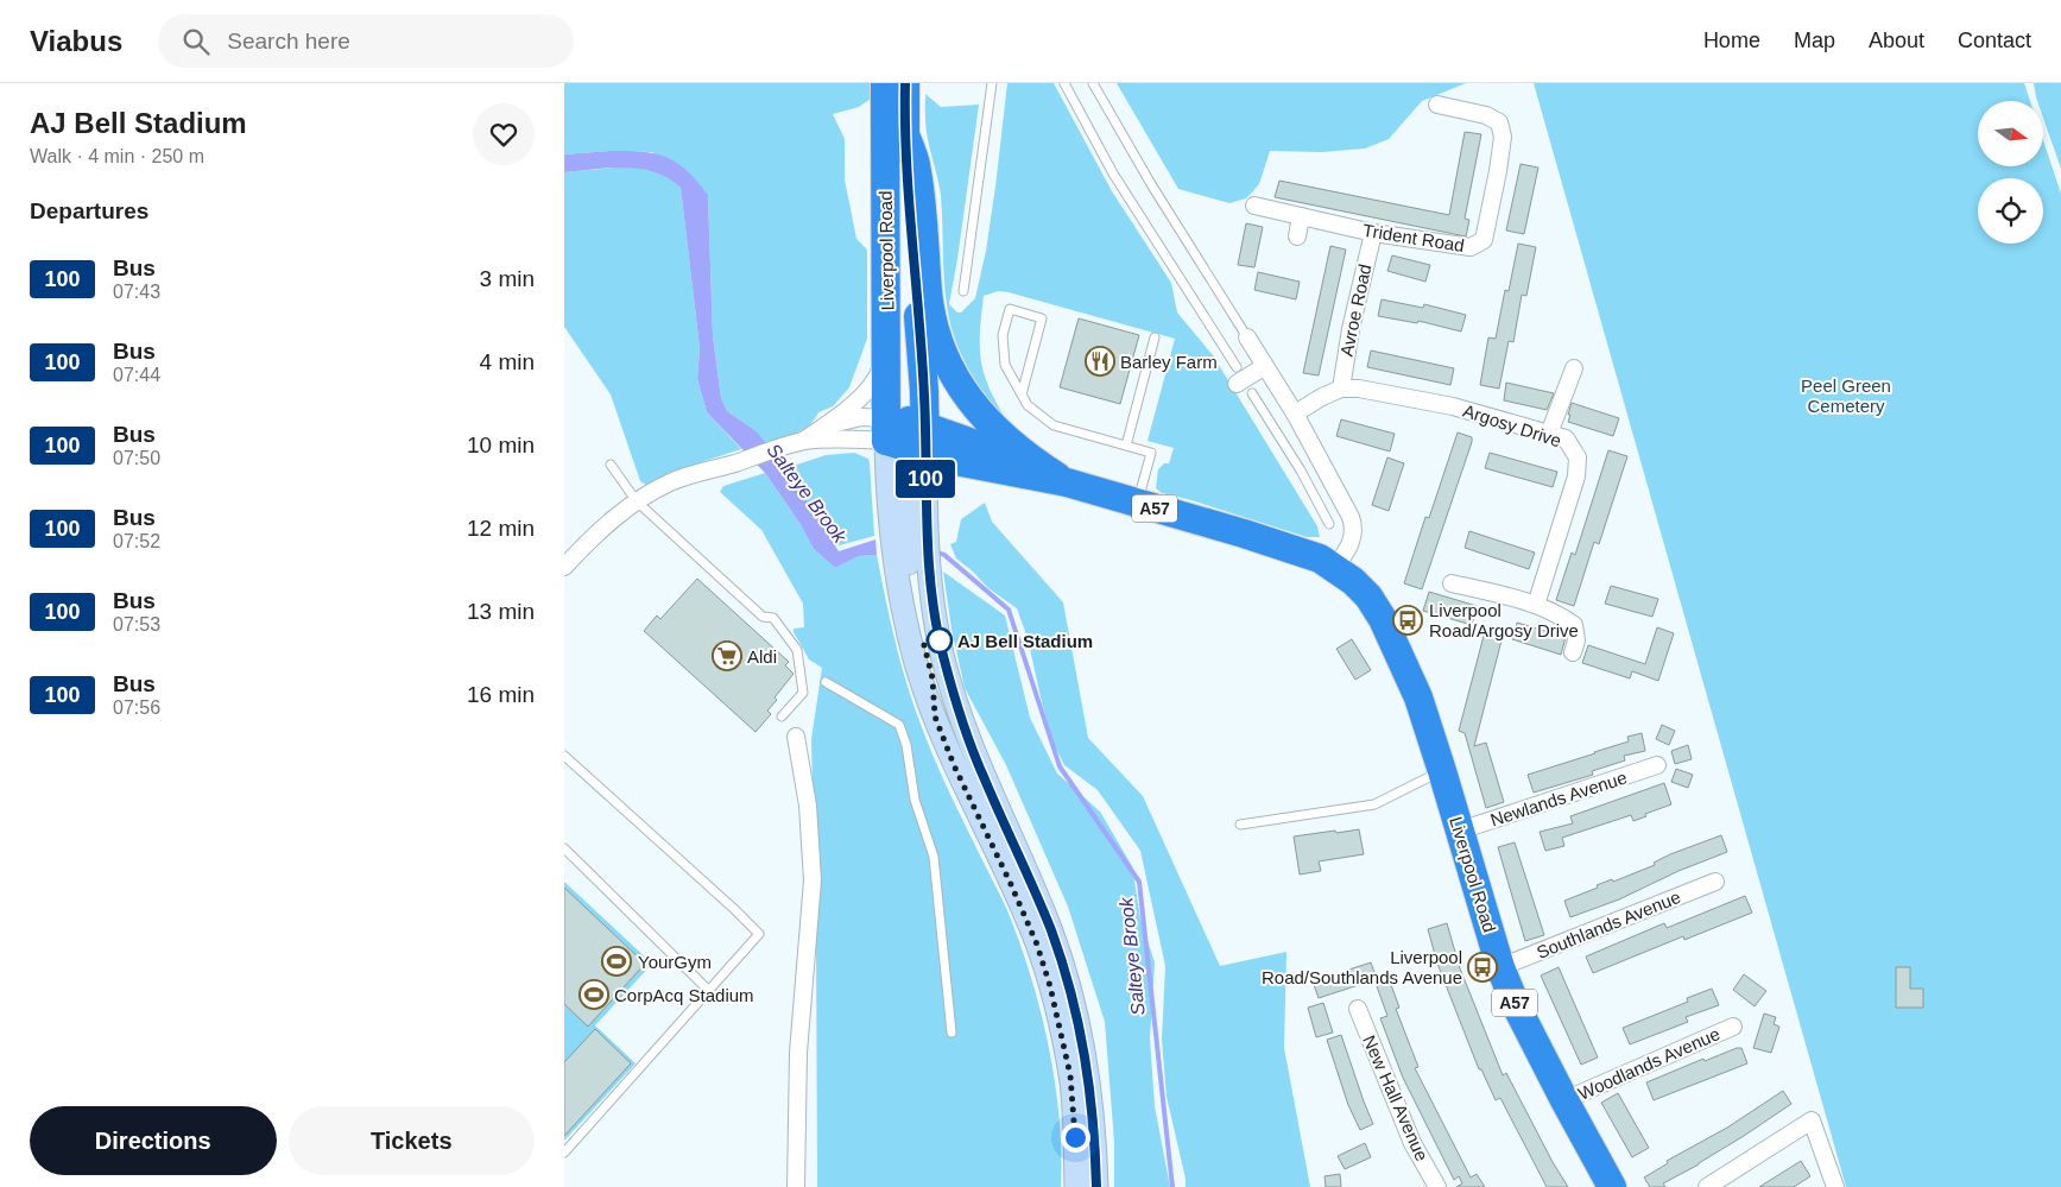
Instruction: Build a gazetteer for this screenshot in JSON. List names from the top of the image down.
{
  "streets": {
    "highway": ["Liverpool Road", "A57"],
    "street": [
      "Trident Road",
      "Avroe Road",
      "Argosy Drive",
      "Newlands Avenue",
      "Southlands Avenue",
      "Woodlands Avenue",
      "New Hall Avenue"
    ]
  },
  "crossings": [
    ["Trident Road", "Avroe Road"],
    ["Liverpool Road", "A57"],
    ["Liverpool Road", "Newlands Avenue"],
    ["Liverpool Road", "Southlands Avenue"],
    ["Liverpool Road", "Woodlands Avenue"],
    ["Avroe Road", "Argosy Drive"]
  ],
  "water": ["Salteye Brook"],
  "parks": ["Peel Green Cemetery"],
  "places": {
    "restaurant": ["Barley Farm"],
    "bus stop": ["Liverpool Road/Argosy Drive", "Liverpool Road/Southlands Avenue"],
    "other": ["AJ Bell Stadium"],
    "supermarket": ["Aldi"],
    "sports": ["YourGym", "CorpAcq Stadium"]
  },
  "lines": ["bus line 100"],
  "north": "right",
  "page": {
    "header": "Viabus",
    "search": "Search here",
    "nav": [
      "Home",
      "Map",
      "About",
      "Contact"
    ],
    "heading": [
      ["AJ Bell Stadium", "Walk · 4 min · 250 m"],
      "Departures"
    ],
    "on_map": "100",
    "list": [
      {
        "mark": "100",
        "name": "Bus",
        "note": "07:43",
        "value": "3 min"
      },
      {
        "mark": "100",
        "name": "Bus",
        "note": "07:44",
        "value": "4 min"
      },
      {
        "mark": "100",
        "name": "Bus",
        "note": "07:50",
        "value": "10 min"
      },
      {
        "mark": "100",
        "name": "Bus",
        "note": "07:52",
        "value": "12 min"
      },
      {
        "mark": "100",
        "name": "Bus",
        "note": "07:53",
        "value": "13 min"
      },
      {
        "mark": "100",
        "name": "Bus",
        "note": "07:56",
        "value": "16 min"
      }
    ],
    "buttons": ["Directions", "Tickets"]
  }
}
